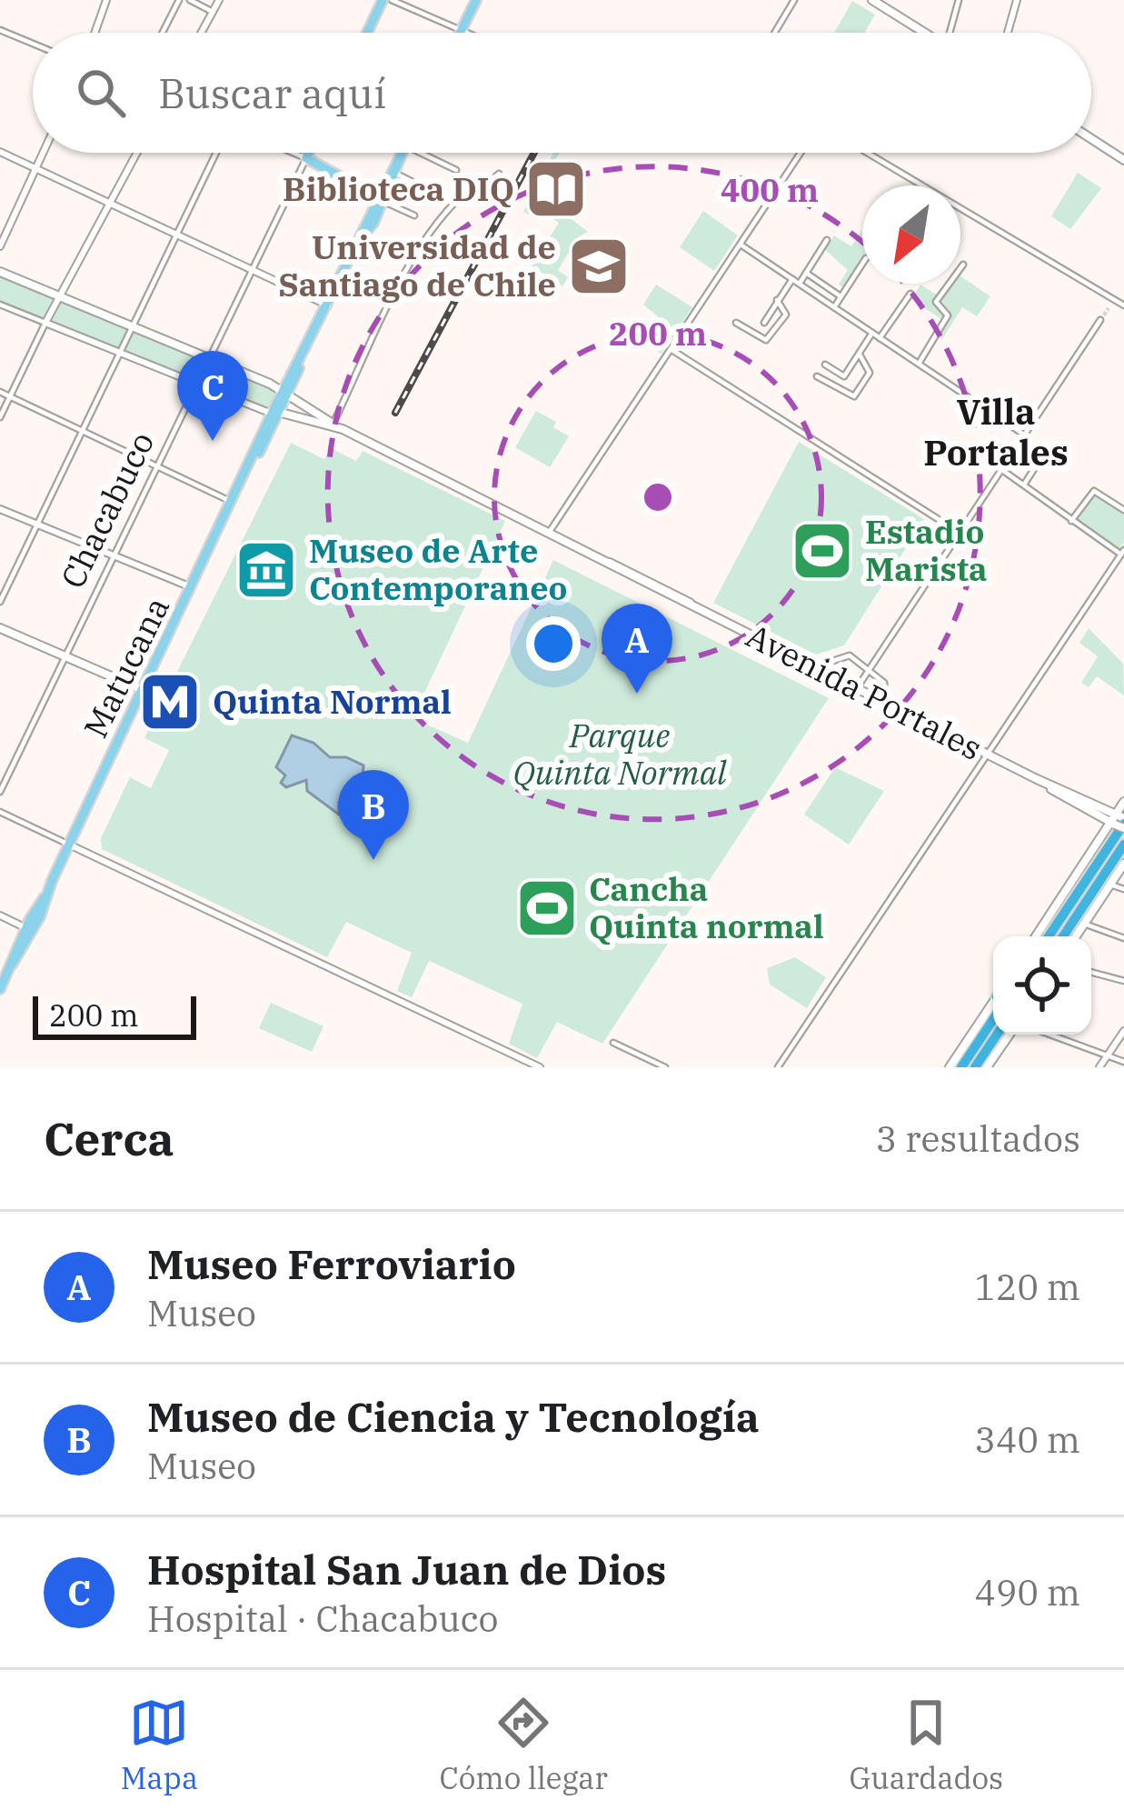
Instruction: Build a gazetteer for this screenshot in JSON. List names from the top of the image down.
{
  "streets": {
    "main road": ["Chacabuco", "Matucana", "Avenida Portales"]
  },
  "crossings": [
    ["Chacabuco", "Avenida Portales"],
    ["Matucana", "Avenida Portales"]
  ],
  "districts": ["Villa Portales"],
  "parks": ["Parque Quinta Normal"],
  "places": {
    "library": ["Biblioteca DIQ"],
    "school or university": ["Universidad de Santiago de Chile"],
    "sports": ["Estadio Marista", "Cancha Quinta normal"],
    "museum": ["Museo de Arte Contemporaneo"],
    "metro station": ["Quinta Normal"]
  },
  "scale_bar": "200 m",
  "north": "bottom left",
  "page": {
    "search": "Buscar aquí",
    "pins": ["C", "A", "B"],
    "scale": "200 m",
    "heading": ["Cerca", "3 resultados"],
    "list": [
      {
        "mark": "A",
        "name": "Museo Ferroviario",
        "note": "Museo",
        "value": "120 m"
      },
      {
        "mark": "B",
        "name": "Museo de Ciencia y Tecnología",
        "note": "Museo",
        "value": "340 m"
      },
      {
        "mark": "C",
        "name": "Hospital San Juan de Dios",
        "note": "Hospital · Chacabuco",
        "value": "490 m"
      }
    ],
    "nav": ["Mapa", "Cómo llegar", "Guardados"]
  },
  "rings": ["400 m", "200 m"]
}
